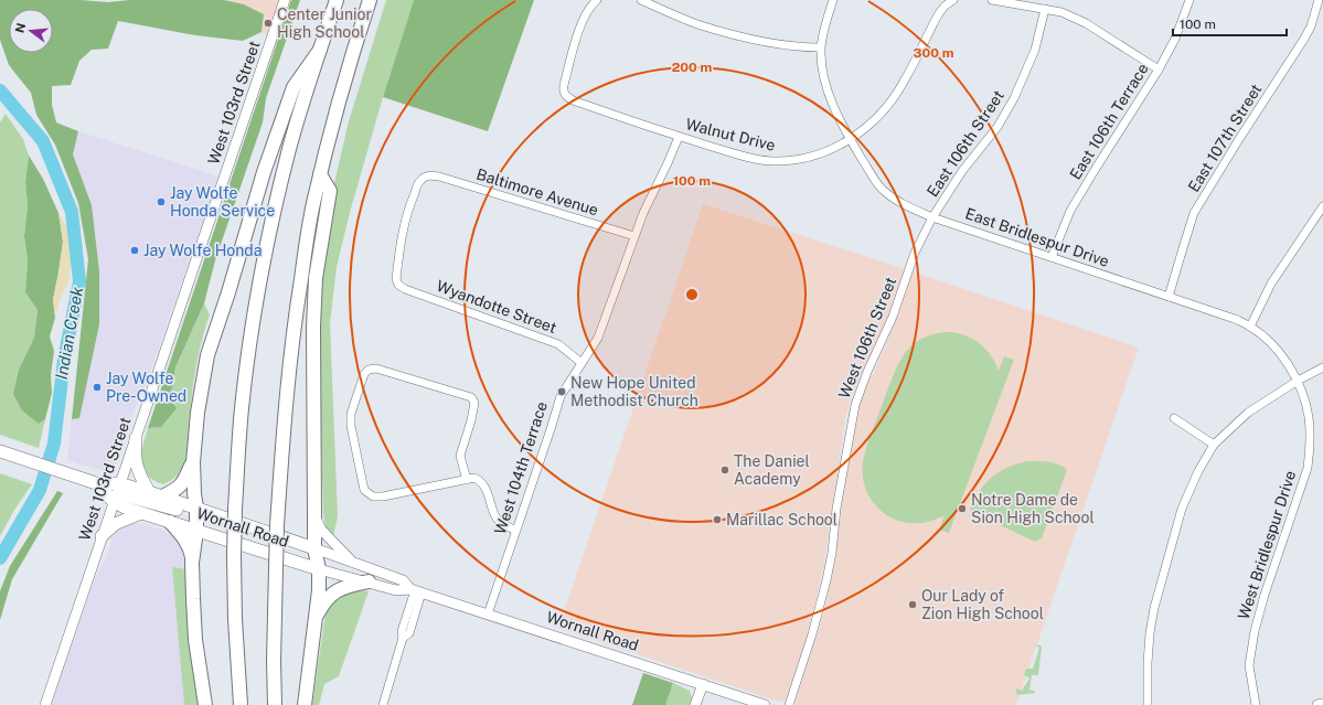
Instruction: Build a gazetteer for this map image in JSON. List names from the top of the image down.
{
  "streets": {
    "main road": ["Wornall Road"],
    "street": [
      "West 103rd Street",
      "East 106th Terrace",
      "Walnut Drive",
      "East 107th Street",
      "East 106th Street",
      "Baltimore Avenue",
      "East Bridlespur Drive",
      "Wyandotte Street",
      "West 106th Street",
      "West 104th Terrace",
      "West Bridlespur Drive"
    ]
  },
  "crossings": [
    ["West 103rd Street", "Wornall Road"],
    ["East 106th Terrace", "East Bridlespur Drive"],
    ["Walnut Drive", "East Bridlespur Drive"],
    ["Walnut Drive", "West 104th Terrace"],
    ["East 107th Street", "East Bridlespur Drive"],
    ["East 106th Street", "East Bridlespur Drive"],
    ["East 106th Street", "West 106th Street"],
    ["Baltimore Avenue", "Wyandotte Street"],
    ["Baltimore Avenue", "West 104th Terrace"],
    ["East Bridlespur Drive", "West 106th Street"],
    ["East Bridlespur Drive", "West Bridlespur Drive"],
    ["Wyandotte Street", "West 104th Terrace"],
    ["West 104th Terrace", "Wornall Road"]
  ],
  "water": ["Indian Creek"],
  "places": [
    "Center Junior High School",
    "Jay Wolfe Honda Service",
    "Jay Wolfe Honda",
    "Jay Wolfe Pre-Owned",
    "New Hope United Methodist Church",
    "The Daniel Academy",
    "Notre Dame de Sion High School",
    "Marillac School",
    "Our Lady of Zion High School"
  ],
  "scale_bar": "100 m",
  "north": "left",
  "rings": ["300 m", "200 m", "100 m"]
}
